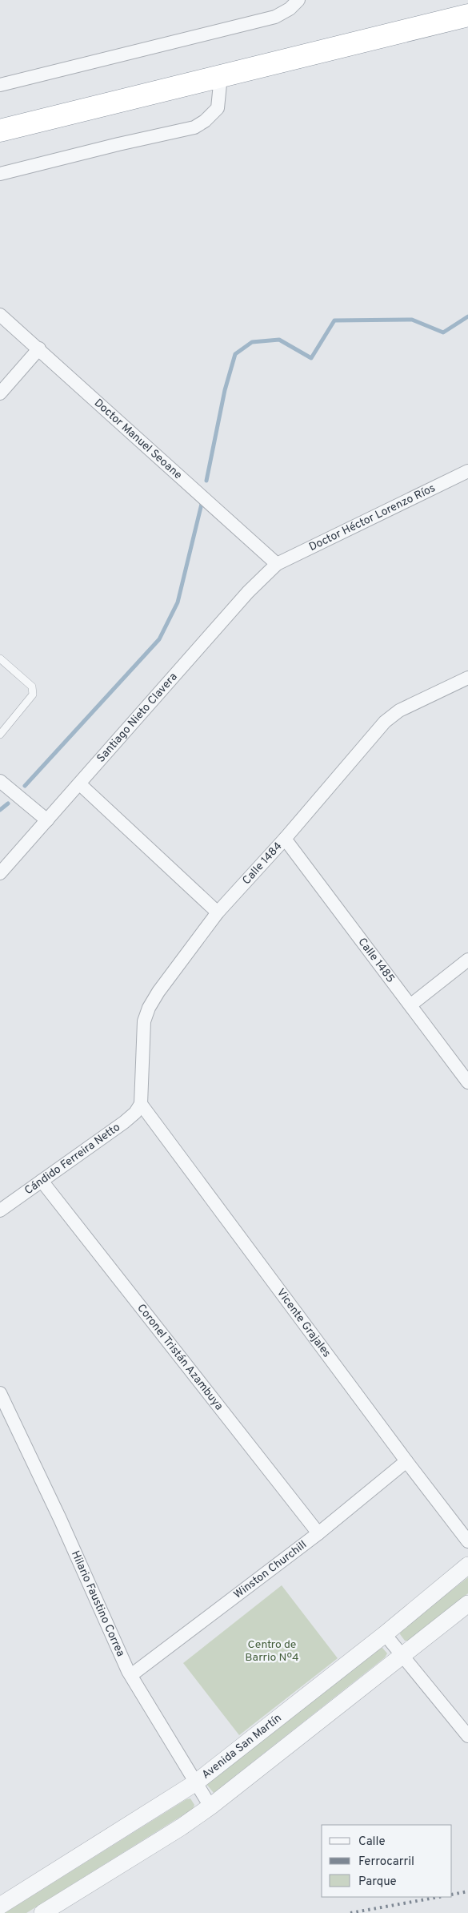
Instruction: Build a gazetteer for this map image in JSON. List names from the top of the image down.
{
  "streets": {
    "street": [
      "Doctor Manuel Seoane",
      "Doctor Héctor Lorenzo Ríos",
      "Santiago Nieto Clavera",
      "Calle 1484",
      "Calle 1485",
      "Cándido Ferreira Netto",
      "Vicente Grajales",
      "Coronel Tristán Azambuya",
      "Winston Churchill",
      "Hilario Faustino Correa",
      "Avenida San Martín"
    ]
  },
  "crossings": [
    ["Doctor Manuel Seoane", "Doctor Héctor Lorenzo Ríos"],
    ["Doctor Manuel Seoane", "Santiago Nieto Clavera"],
    ["Doctor Héctor Lorenzo Ríos", "Santiago Nieto Clavera"],
    ["Calle 1484", "Calle 1485"],
    ["Calle 1484", "Cándido Ferreira Netto"],
    ["Calle 1484", "Vicente Grajales"],
    ["Cándido Ferreira Netto", "Vicente Grajales"],
    ["Cándido Ferreira Netto", "Coronel Tristán Azambuya"],
    ["Vicente Grajales", "Winston Churchill"],
    ["Coronel Tristán Azambuya", "Winston Churchill"],
    ["Winston Churchill", "Hilario Faustino Correa"],
    ["Hilario Faustino Correa", "Avenida San Martín"]
  ],
  "parks": ["Centro de Barrio Nº4"],
  "legend": ["Calle", "Ferrocarril", "Parque"]
}
